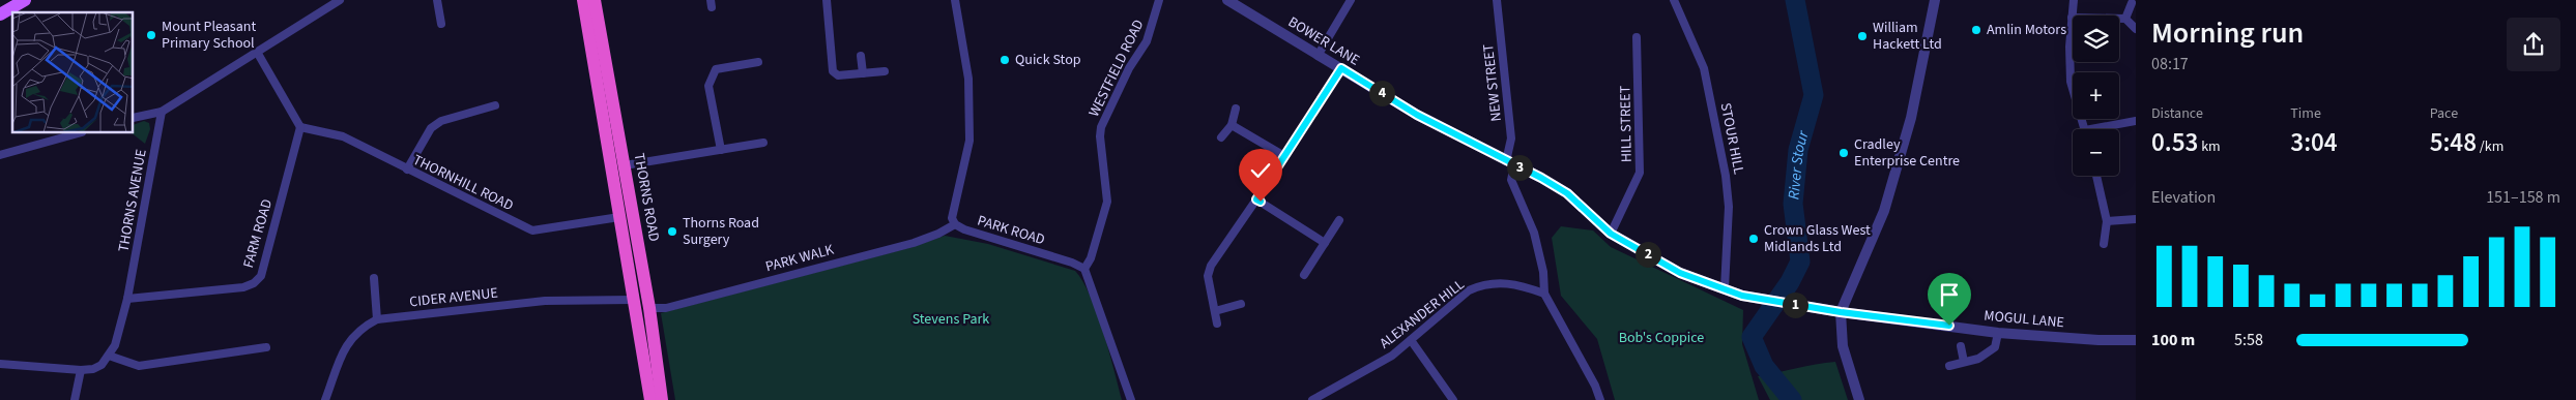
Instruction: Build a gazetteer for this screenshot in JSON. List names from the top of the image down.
{
  "streets": {
    "highway": ["THORNS ROAD"],
    "street": [
      "BOWER LANE",
      "WESTFIELD ROAD",
      "NEW STREET",
      "HILL STREET",
      "STOUR HILL",
      "THORNHILL ROAD",
      "THORNS AVENUE",
      "PARK ROAD",
      "FARM ROAD",
      "PARK WALK",
      "CIDER AVENUE",
      "ALEXANDER HILL",
      "MOGUL LANE"
    ]
  },
  "crossings": [
    ["BOWER LANE", "NEW STREET"],
    ["BOWER LANE", "MOGUL LANE"],
    ["WESTFIELD ROAD", "PARK ROAD"],
    ["NEW STREET", "MOGUL LANE"],
    ["HILL STREET", "MOGUL LANE"],
    ["STOUR HILL", "MOGUL LANE"],
    ["THORNHILL ROAD", "THORNS ROAD"],
    ["THORNHILL ROAD", "FARM ROAD"],
    ["THORNS ROAD", "PARK WALK"],
    ["THORNS ROAD", "CIDER AVENUE"],
    ["THORNS AVENUE", "FARM ROAD"],
    ["PARK ROAD", "PARK WALK"]
  ],
  "water": ["River Stour"],
  "parks": ["Stevens Park", "Bob's Coppice"],
  "places": [
    "Amlin Motors",
    "Mount Pleasant Primary School",
    "William Hackett Ltd",
    "Quick Stop",
    "Cradley Enterprise Centre",
    "Thorns Road Surgery",
    "Crown Glass West Midlands Ltd"
  ],
  "page": {
    "heading": ["Morning run", "08:17"],
    "map_buttons": ["+", "−"],
    "pins": [
      "4",
      "3",
      "2",
      "1"
    ],
    "stats": [
      ["Distance", "0.53 km"],
      ["Time", "3:04"],
      ["Pace", "5:48 /km"]
    ],
    "chart": ["Elevation", "151–158 m"],
    "list": [
      {
        "name": "100 m",
        "note": "5:58"
      }
    ]
  }
}
